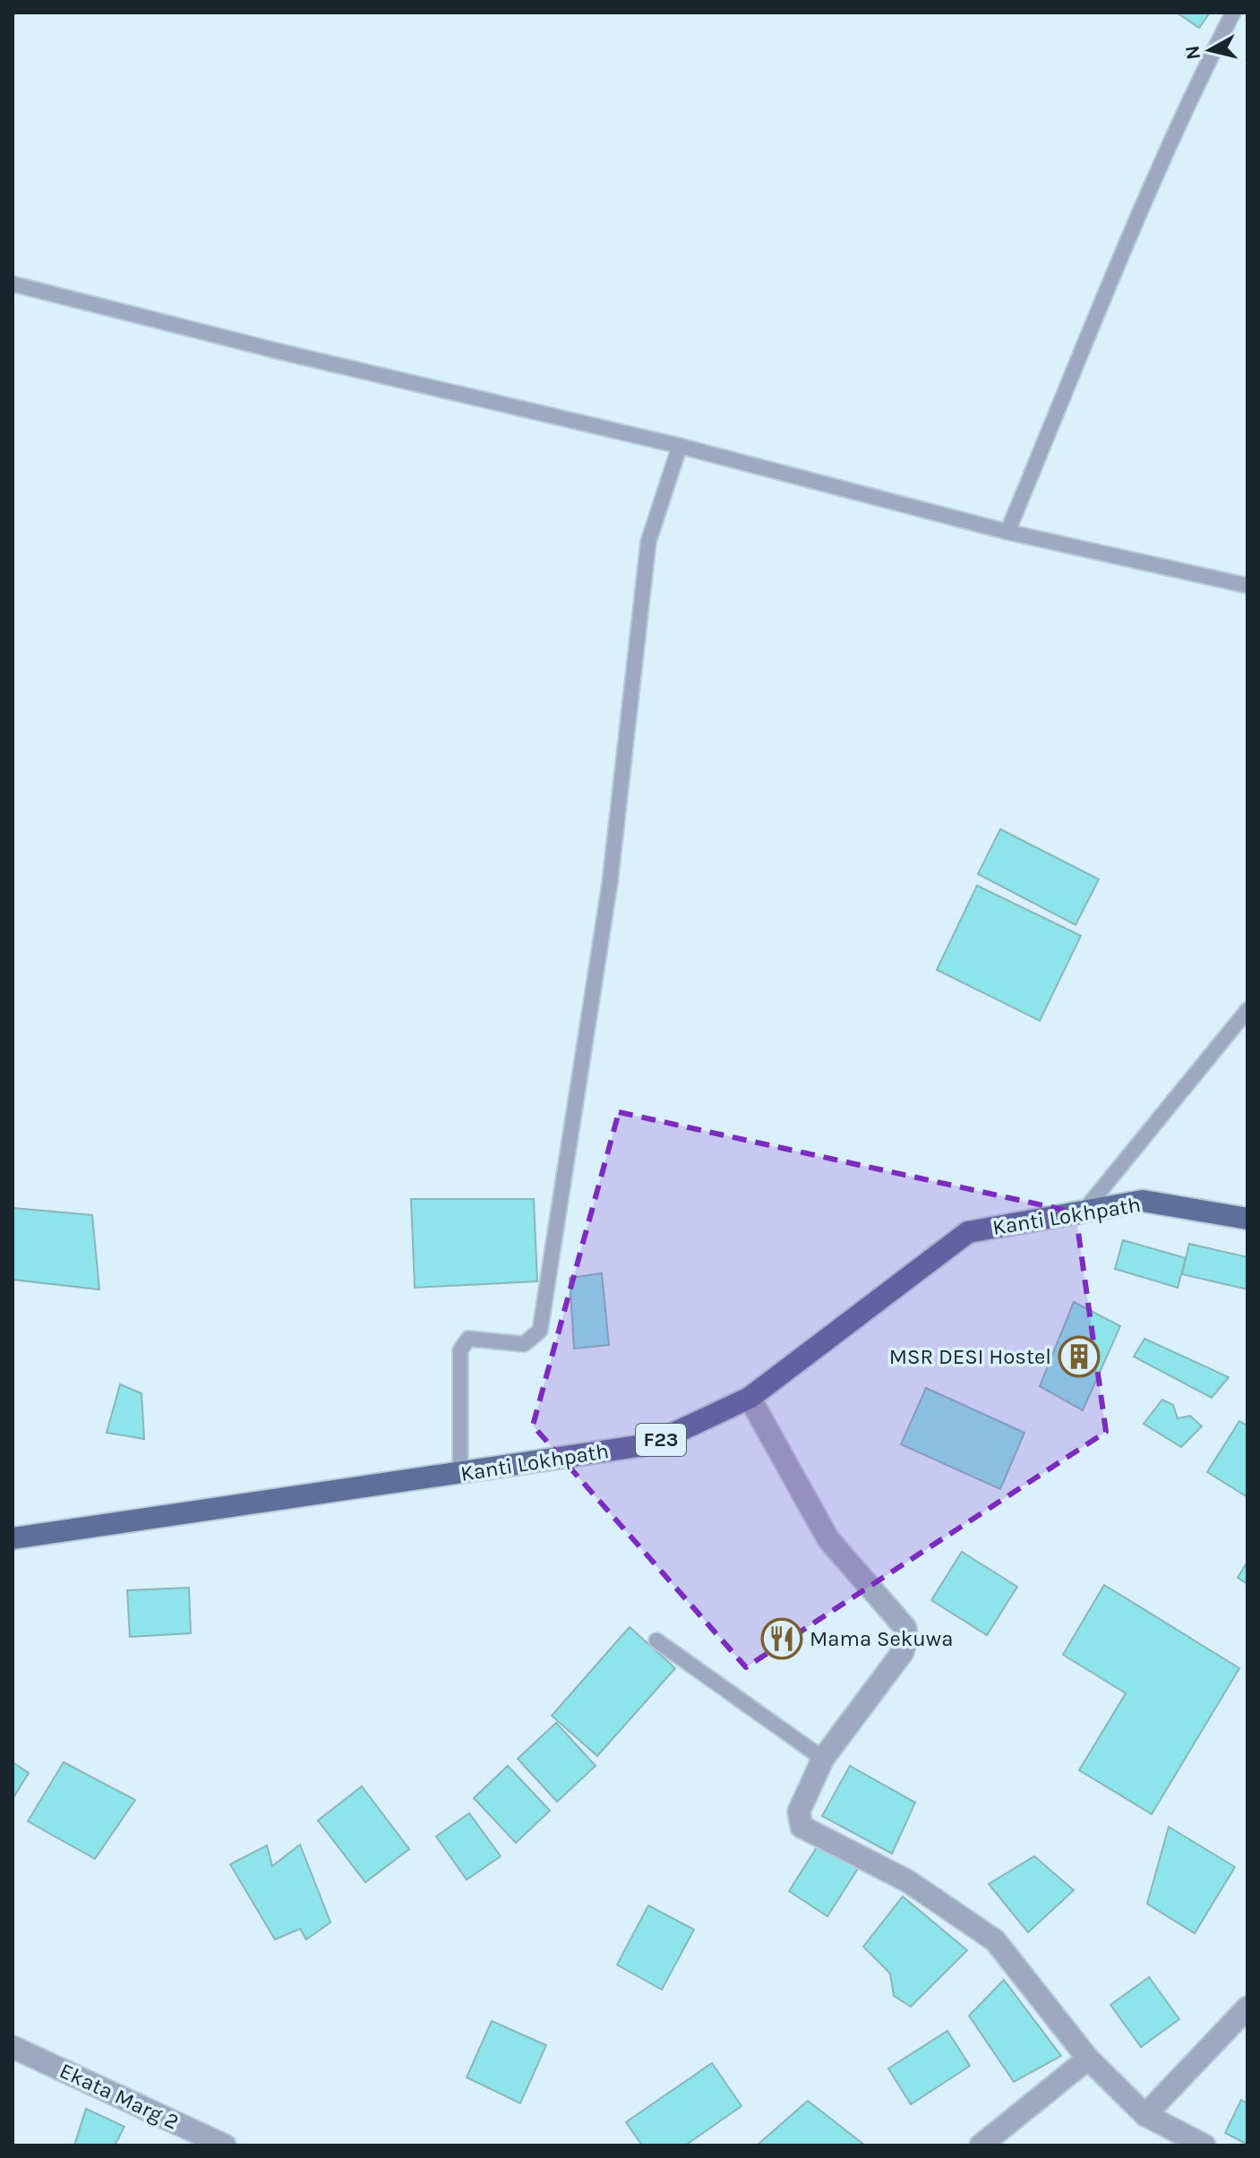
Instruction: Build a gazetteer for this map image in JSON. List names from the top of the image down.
{
  "streets": {
    "main road": ["Kanti Lokhpath", "F23"],
    "street": ["Ekata Marg 2"]
  },
  "places": {
    "building": ["MSR DESI Hostel"],
    "restaurant": ["Mama Sekuwa"]
  },
  "north": "left"
}
